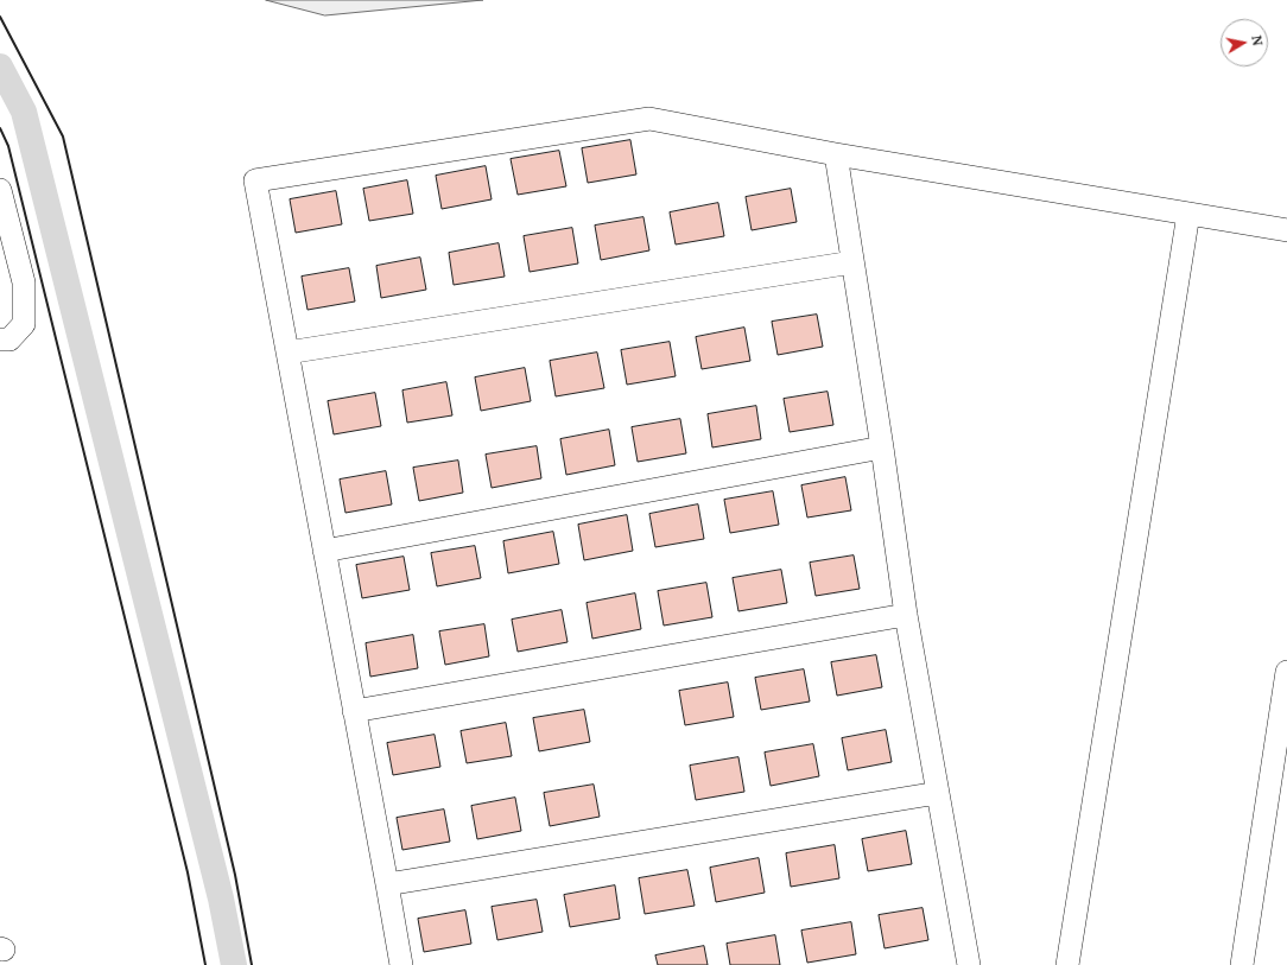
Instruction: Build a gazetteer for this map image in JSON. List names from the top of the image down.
{
  "north": "right"
}
